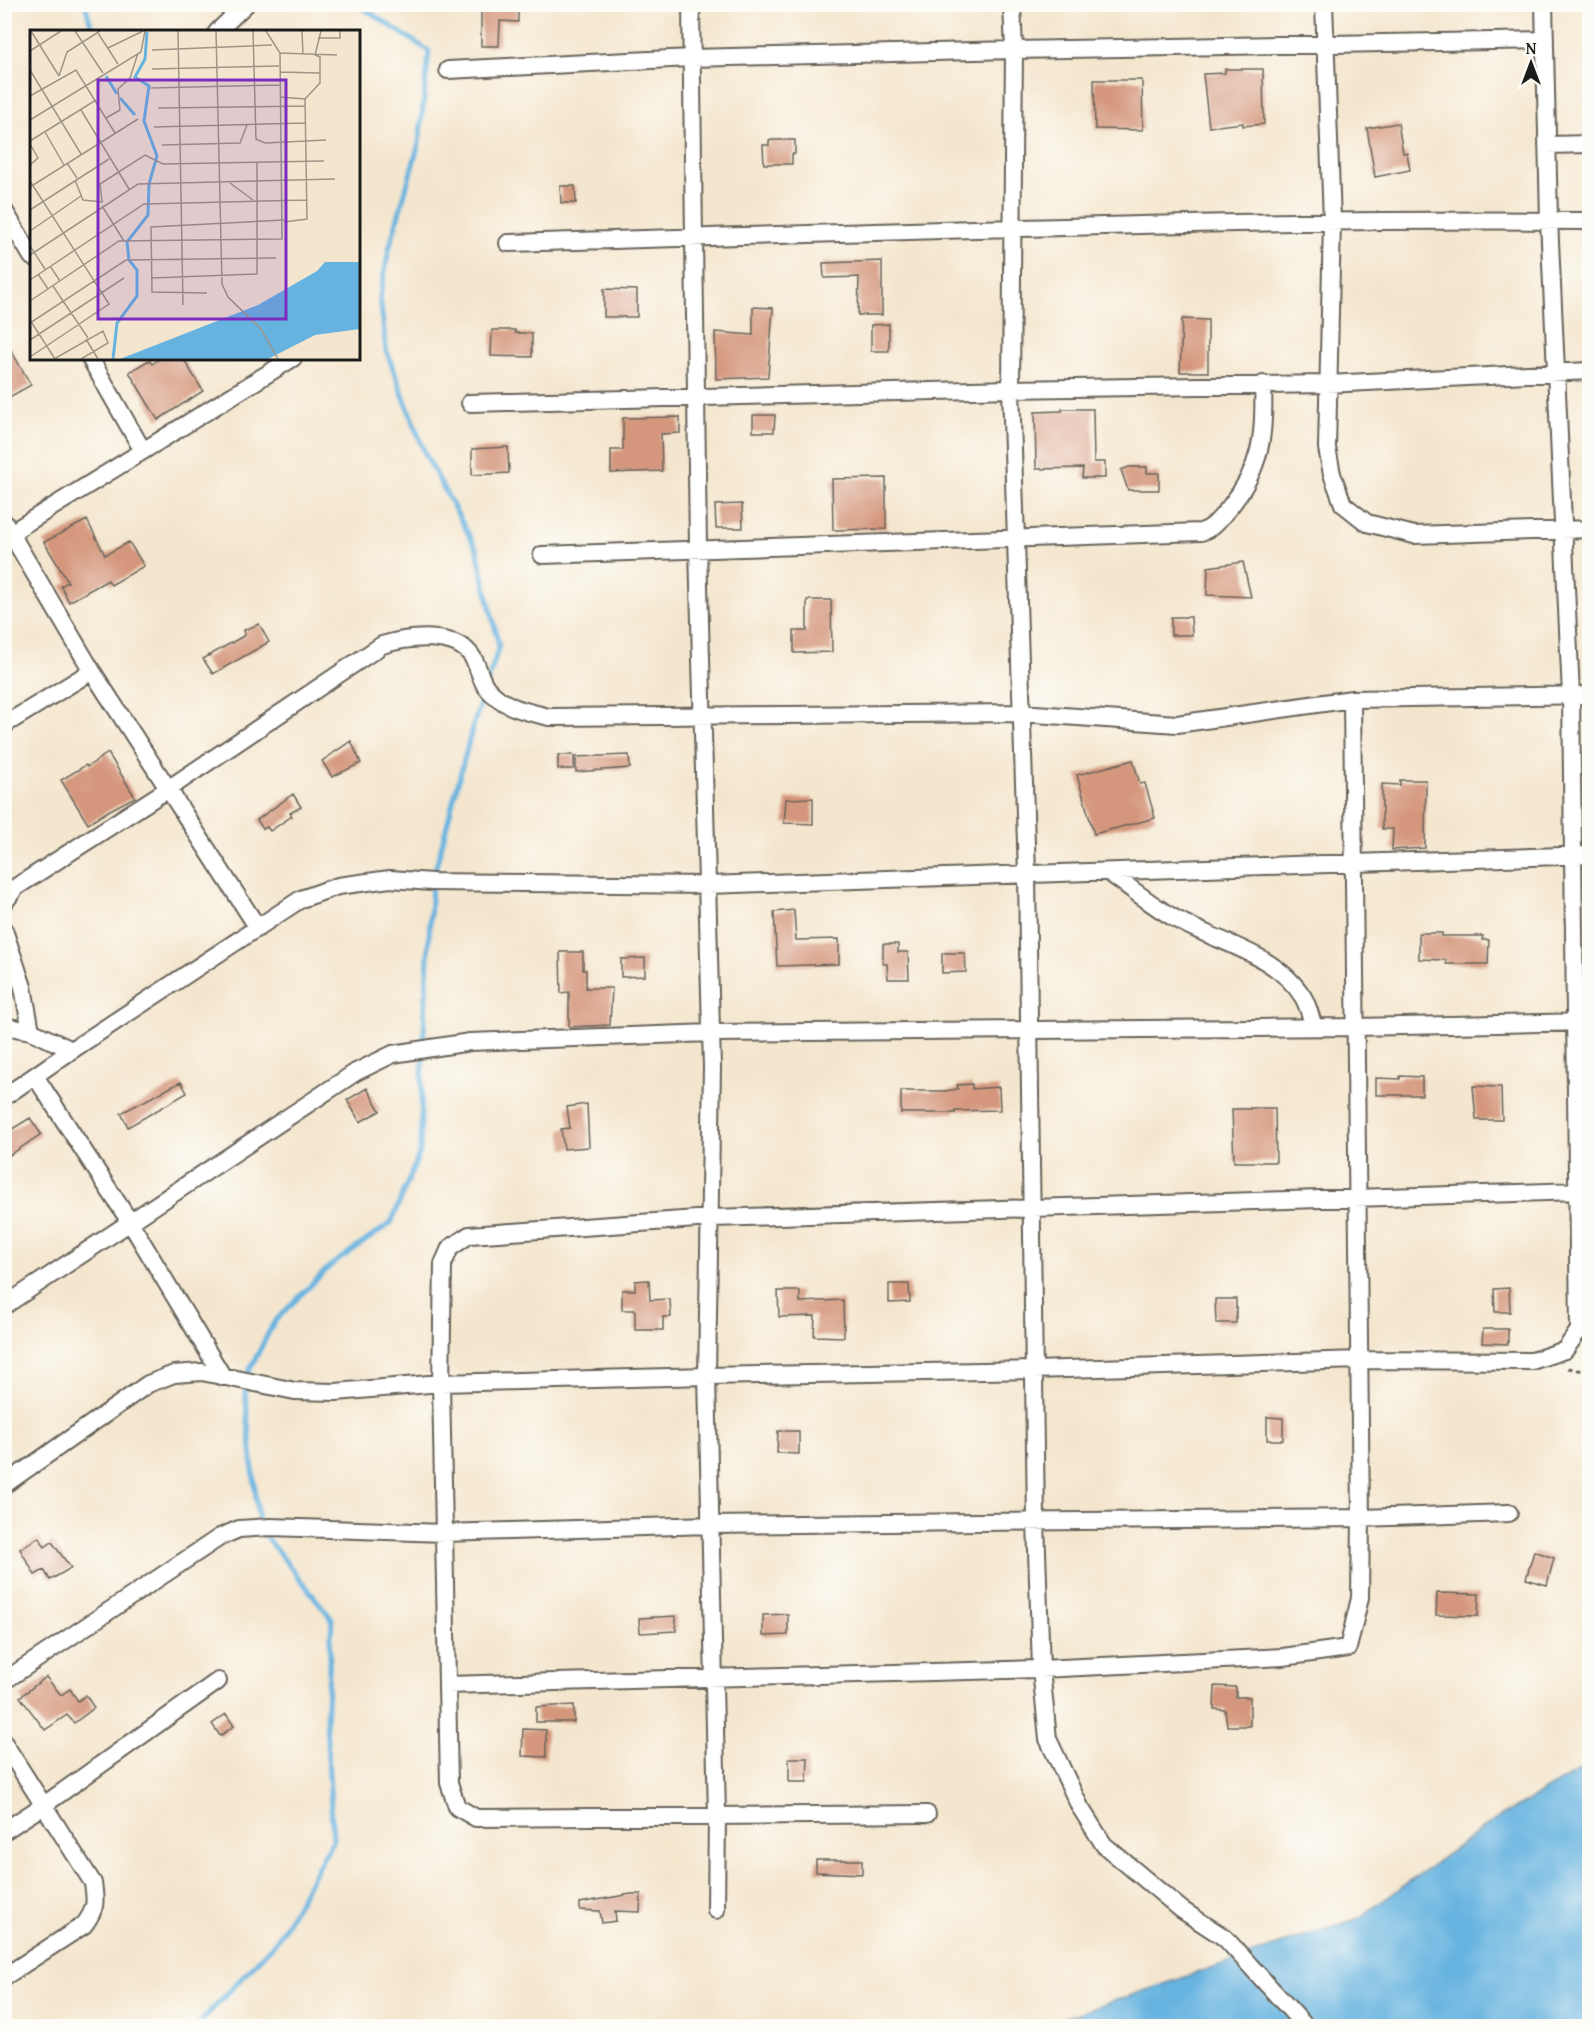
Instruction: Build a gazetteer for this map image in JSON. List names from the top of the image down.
{
  "north": "top"
}
